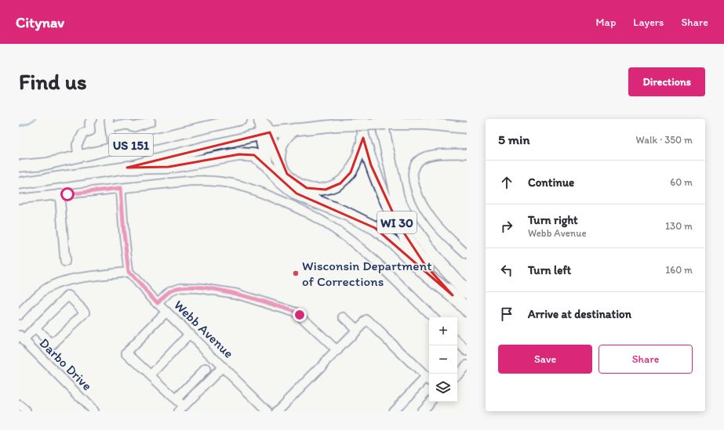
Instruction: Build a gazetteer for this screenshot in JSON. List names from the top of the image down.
{
  "streets": {
    "highway": ["WI 30"],
    "main road": ["US 151"],
    "street": ["Webb Avenue", "Darbo Drive"]
  },
  "places": ["Wisconsin Department of Corrections"],
  "page": {
    "header": "Citynav",
    "nav": ["Map", "Layers", "Share"],
    "buttons": [
      "Directions",
      ["Save", "Share"]
    ],
    "title": "Find us",
    "heading": ["5 min", "Walk · 350 m"],
    "list": [
      ["Continue", "60 m"],
      ["Turn right", "Webb Avenue", "130 m"],
      ["Turn left", "160 m"],
      "Arrive at destination"
    ],
    "map_buttons": ["+", "−"]
  }
}
